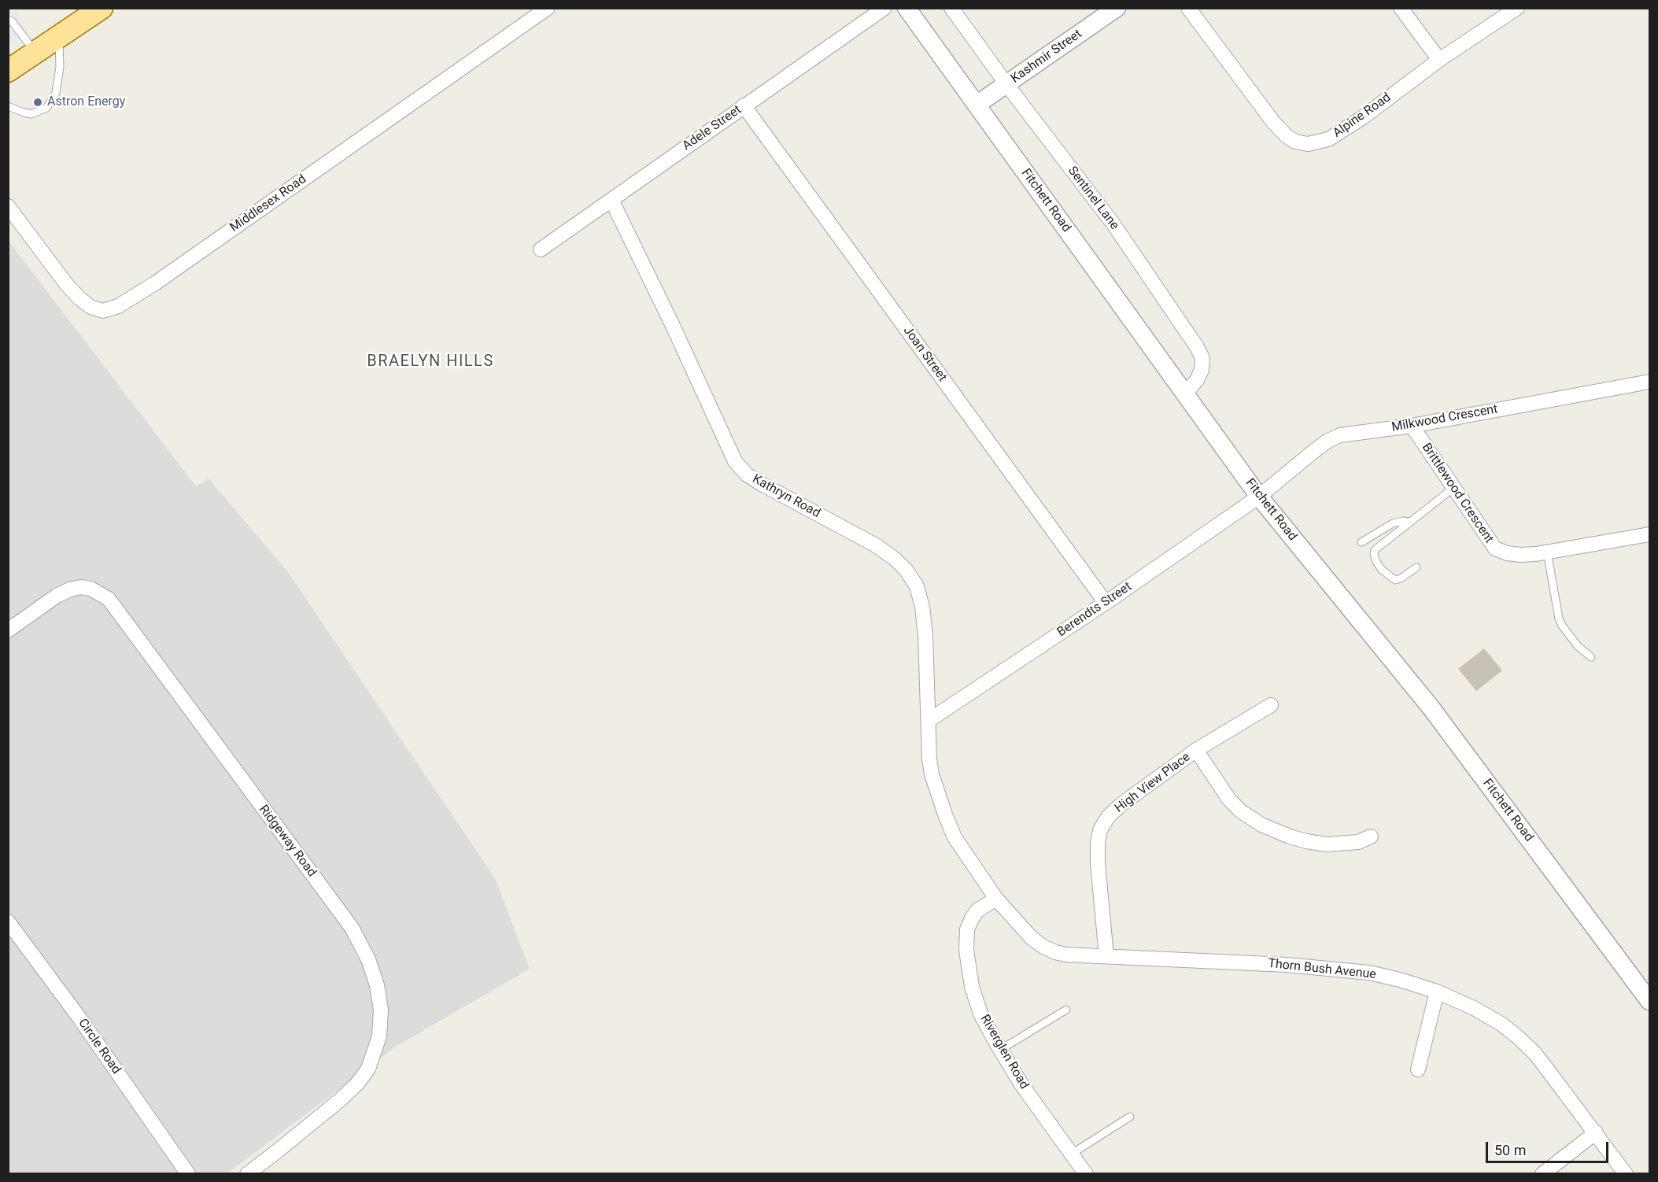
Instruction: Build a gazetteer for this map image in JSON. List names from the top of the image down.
{
  "streets": {
    "street": [
      "Kashmir Street",
      "Alpine Road",
      "Adele Street",
      "Sentinel Lane",
      "Fitchett Road",
      "Middlesex Road",
      "Joan Street",
      "Milkwood Crescent",
      "Brittlewood Crescent",
      "Kathryn Road",
      "Berendts Street",
      "High View Place",
      "Ridgeway Road",
      "Thorn Bush Avenue",
      "Circle Road",
      "Riverglen Road"
    ]
  },
  "crossings": [
    ["Kashmir Street", "Sentinel Lane"],
    ["Kashmir Street", "Fitchett Road"],
    ["Adele Street", "Joan Street"],
    ["Adele Street", "Kathryn Road"],
    ["Sentinel Lane", "Fitchett Road"],
    ["Fitchett Road", "Milkwood Crescent"],
    ["Fitchett Road", "Berendts Street"],
    ["Joan Street", "Berendts Street"],
    ["Milkwood Crescent", "Brittlewood Crescent"],
    ["Milkwood Crescent", "Berendts Street"],
    ["Kathryn Road", "Berendts Street"],
    ["Kathryn Road", "Thorn Bush Avenue"],
    ["Kathryn Road", "Riverglen Road"],
    ["High View Place", "Thorn Bush Avenue"],
    ["Thorn Bush Avenue", "Riverglen Road"]
  ],
  "districts": ["BRAELYN HILLS"],
  "places": ["Astron Energy"],
  "scale_bar": "50 m"
}
